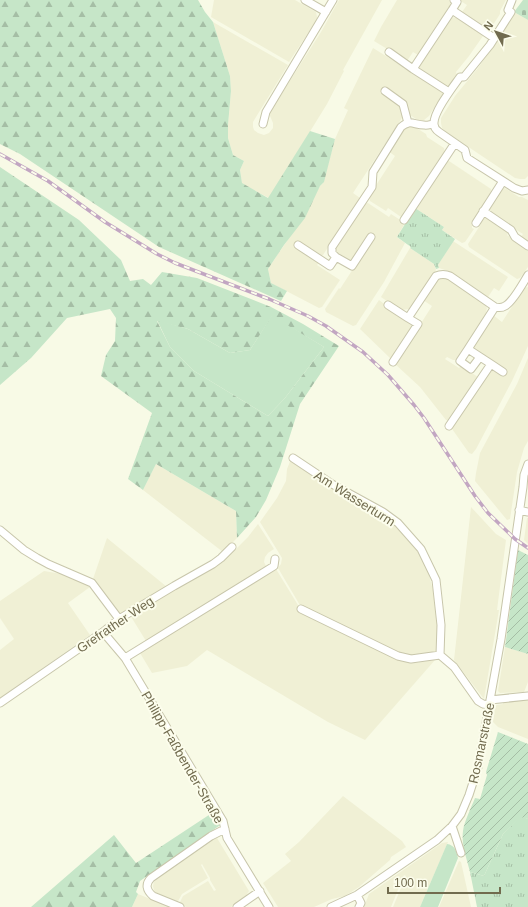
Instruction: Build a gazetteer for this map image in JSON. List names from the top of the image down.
{
  "streets": {
    "street": [
      "Am Wasserturm",
      "Grefrather Weg",
      "Rosmarstraße",
      "Philipp-Faßbender-Straße"
    ]
  },
  "crossings": [
    ["Grefrather Weg", "Philipp-Faßbender-Straße"]
  ],
  "scale_bar": "100 m",
  "north": "top left"
}
